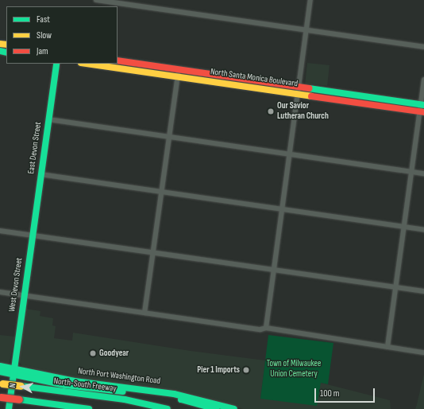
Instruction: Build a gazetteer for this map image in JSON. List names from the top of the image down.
{
  "streets": {
    "main road": [
      "North Santa Monica Boulevard",
      "East Devon Street",
      "West Devon Street",
      "North Port Washington Road",
      "North-South Freeway"
    ]
  },
  "crossings": [
    ["East Devon Street", "West Devon Street"],
    ["West Devon Street", "North Port Washington Road"]
  ],
  "parks": ["Town of Milwaukee Union Cemetery"],
  "places": ["Our Savior Lutheran Church", "Goodyear", "Pier 1 Imports"],
  "legend": ["Fast", "Slow", "Jam"],
  "scale_bar": "100 m",
  "north": "left"
}
